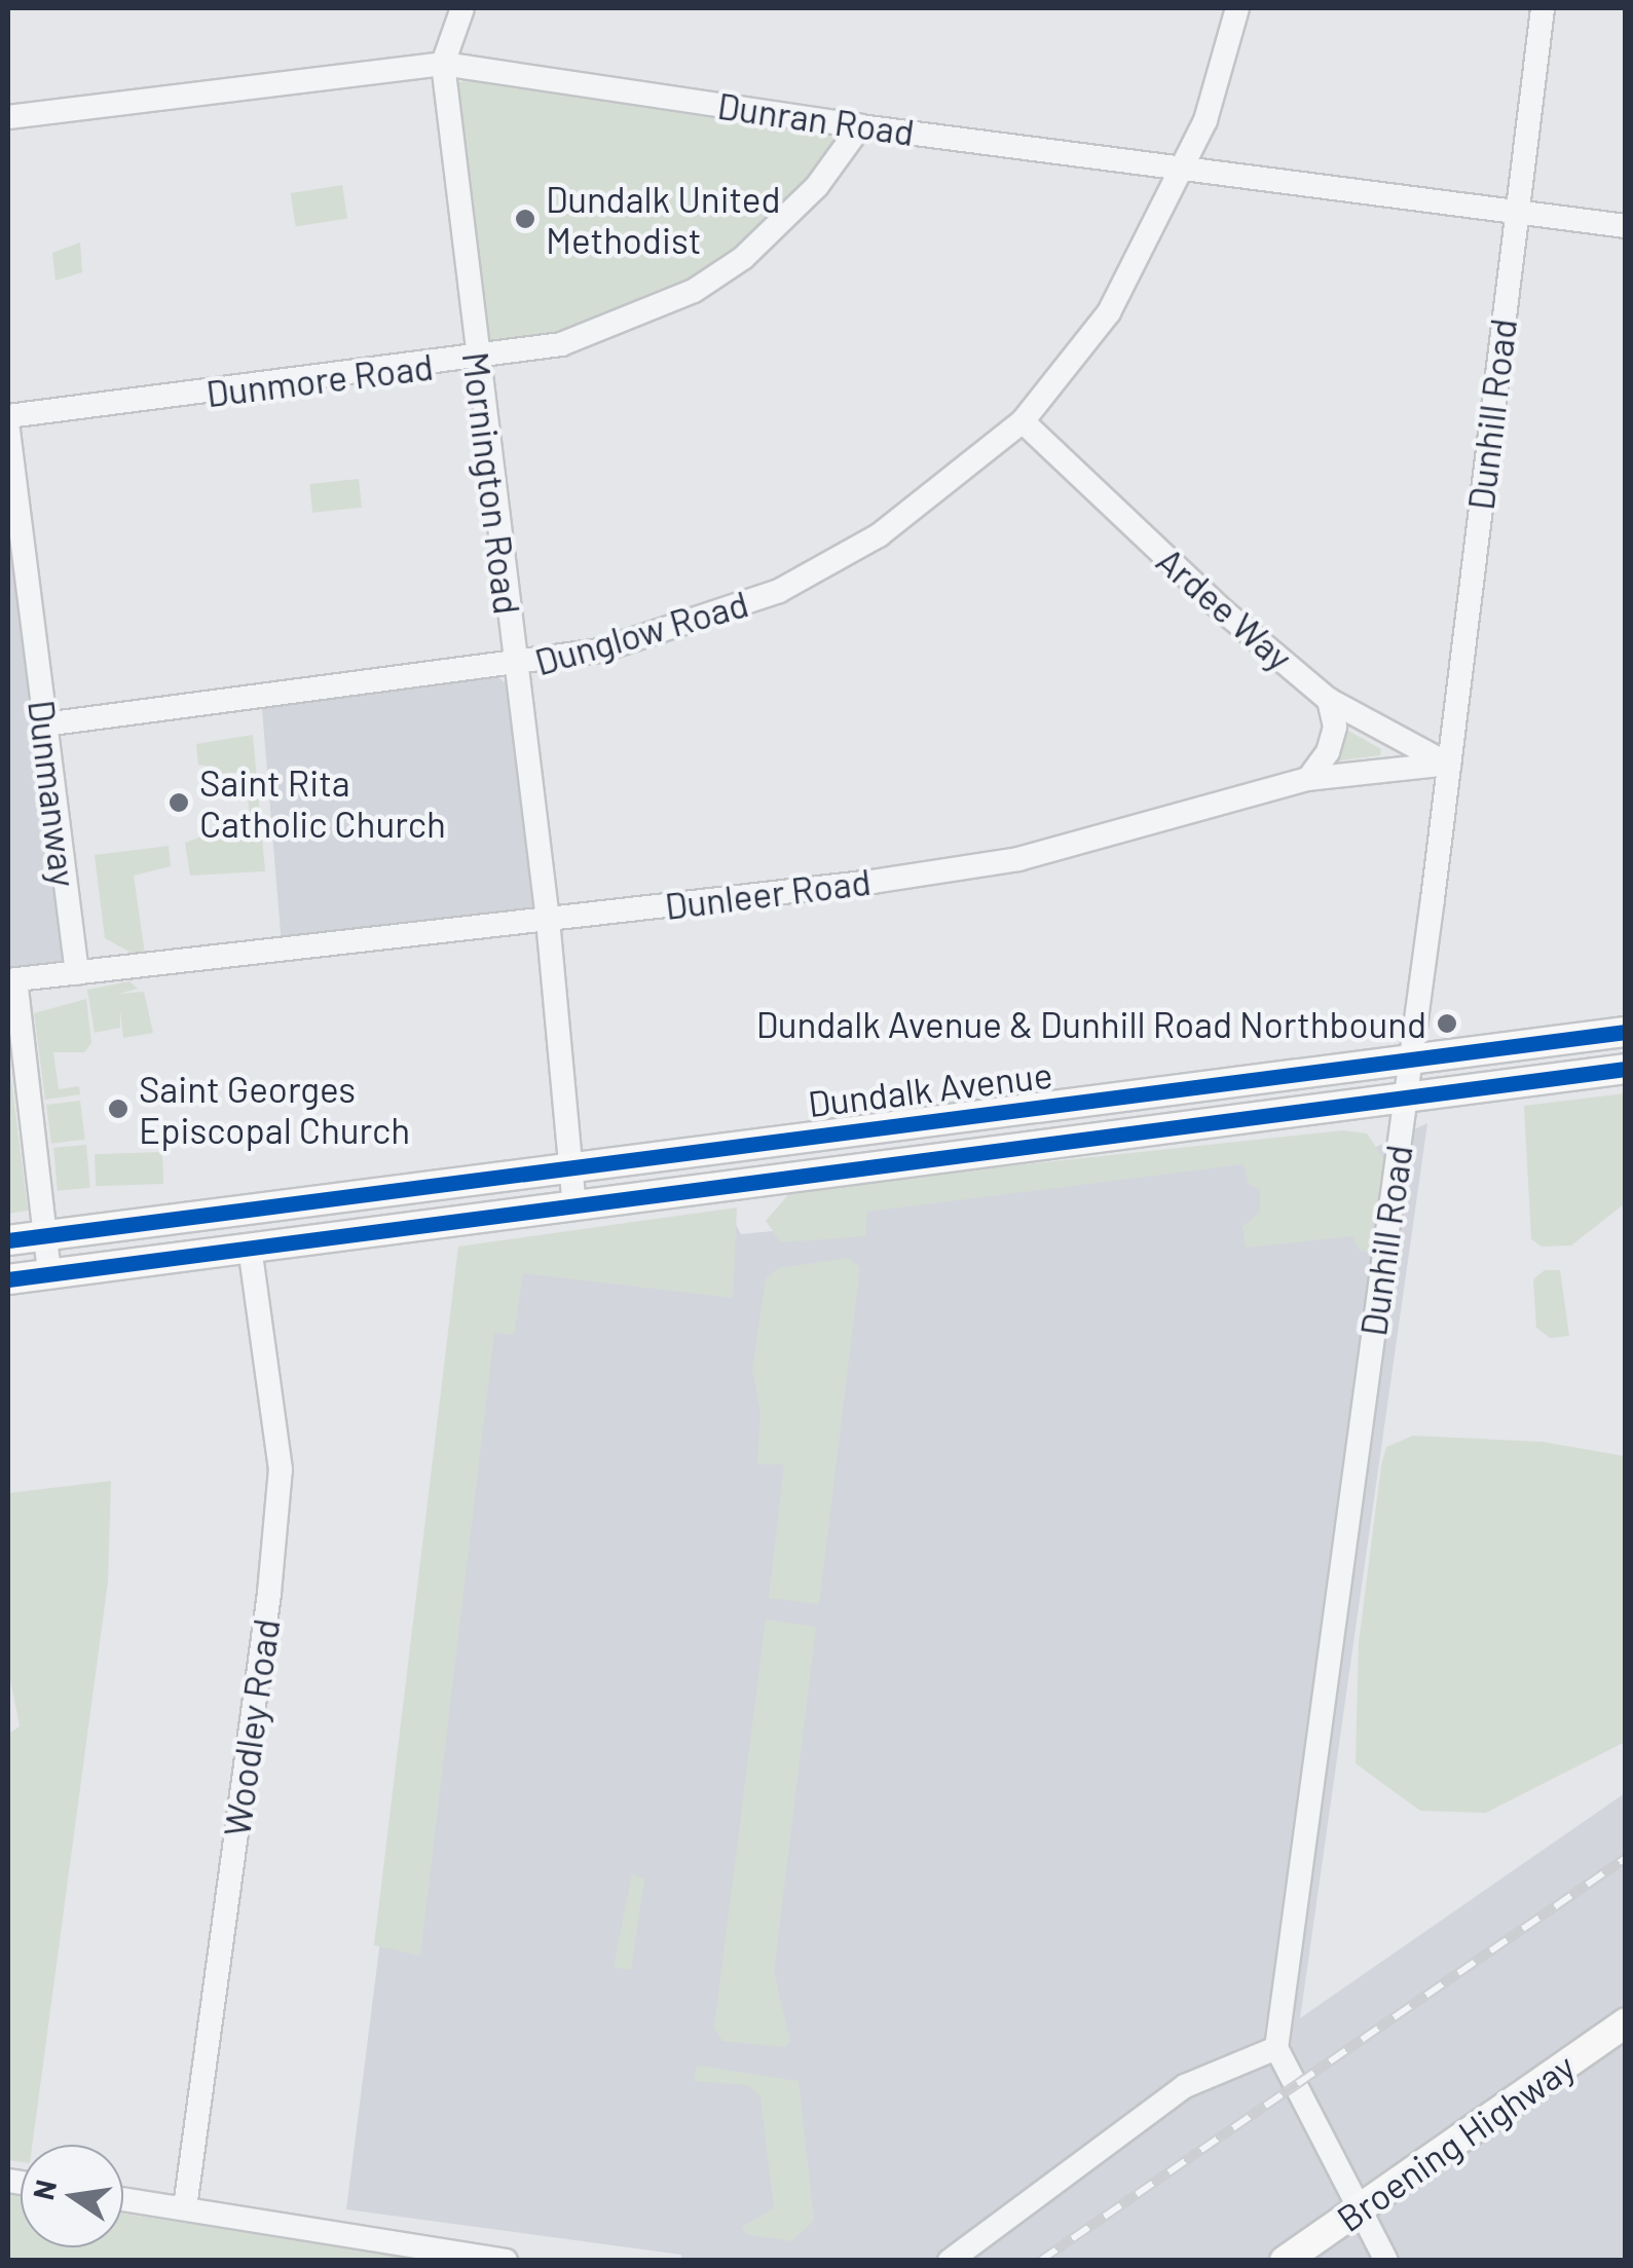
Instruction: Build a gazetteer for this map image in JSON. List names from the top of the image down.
{
  "streets": {
    "main road": ["Dundalk Avenue", "Broening Highway"],
    "street": [
      "Dunran Road",
      "Dunmore Road",
      "Dunhill Road",
      "Mornington Road",
      "Ardee Way",
      "Dunglow Road",
      "Dunmanway",
      "Dunleer Road",
      "Woodley Road"
    ]
  },
  "crossings": [
    ["Dunran Road", "Dunmore Road"],
    ["Dunran Road", "Dunhill Road"],
    ["Dunran Road", "Mornington Road"],
    ["Dunran Road", "Dunglow Road"],
    ["Dunmore Road", "Mornington Road"],
    ["Dunhill Road", "Ardee Way"],
    ["Dunhill Road", "Dunleer Road"],
    ["Dunhill Road", "Dundalk Avenue"],
    ["Mornington Road", "Dunglow Road"],
    ["Mornington Road", "Dunleer Road"],
    ["Mornington Road", "Dundalk Avenue"],
    ["Ardee Way", "Dunglow Road"],
    ["Ardee Way", "Dunleer Road"],
    ["Dunglow Road", "Dunmanway"],
    ["Dunmanway", "Dunleer Road"],
    ["Dundalk Avenue", "Woodley Road"]
  ],
  "places": [
    "Dundalk United Methodist",
    "Saint Rita Catholic Church",
    "Dundalk Avenue & Dunhill Road Northbound",
    "Saint Georges Episcopal Church"
  ],
  "north": "left"
}
